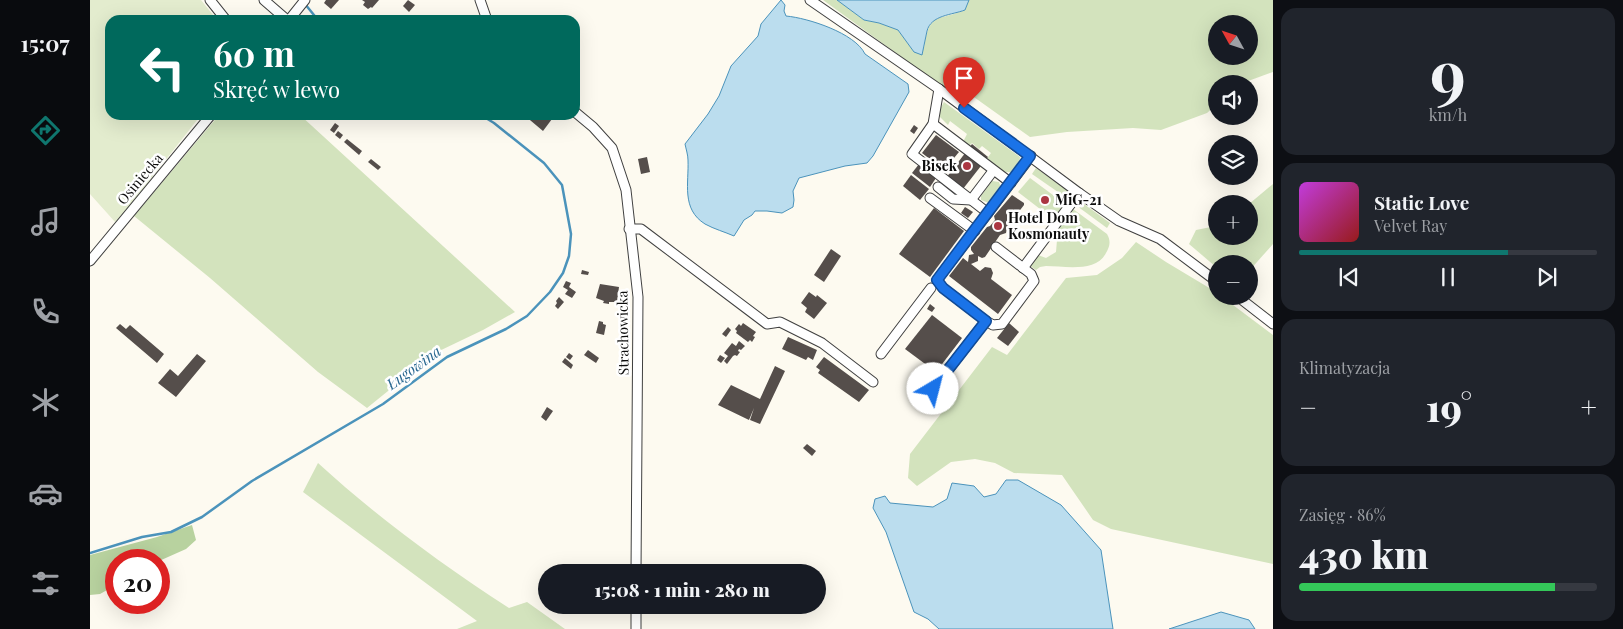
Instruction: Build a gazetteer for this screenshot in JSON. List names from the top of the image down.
{
  "streets": {
    "street": ["Osiniecka", "Strachowicka"]
  },
  "water": ["Ługowina"],
  "places": ["Bisek", "MiG-21", "Hotel Dom Kosmonauty"],
  "north": "top left",
  "page": {
    "tabs": "15:07",
    "tile": [
      ["9", "km/h"],
      "Klimatyzacja",
      ["Zasięg · 86%", "430 km"]
    ],
    "map_buttons": ["+", "−"],
    "turn": ["60 m", "Skręć w lewo"],
    "song": ["Static Love", "Velvet Ray"],
    "heat": ["−", "19°", "+"],
    "limit": "20",
    "trip": "15:08 · 1 min · 280 m"
  }
}
